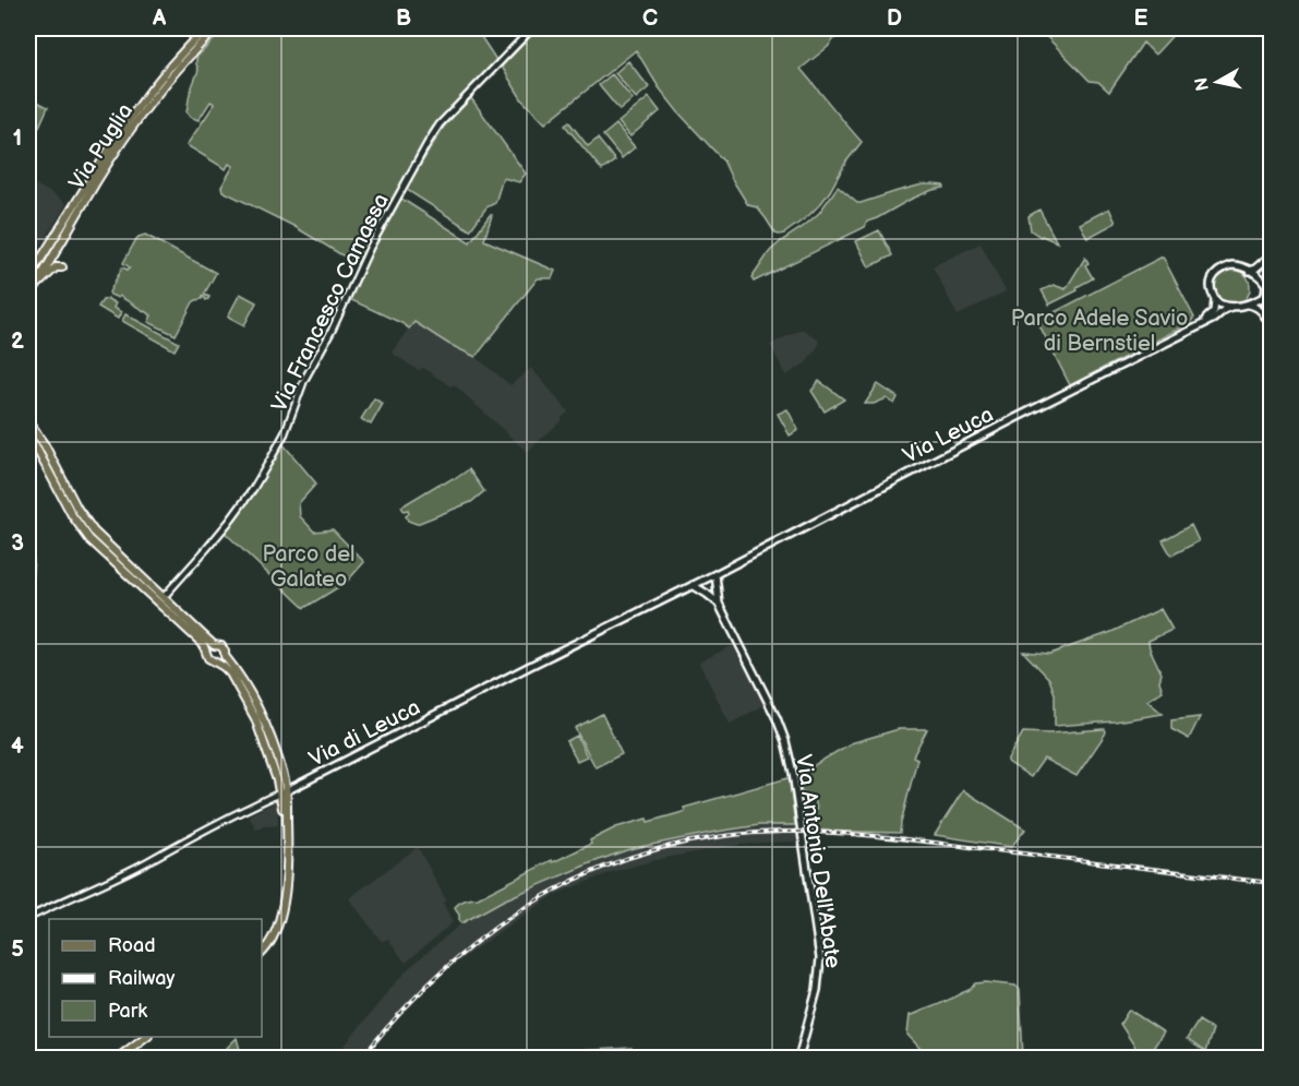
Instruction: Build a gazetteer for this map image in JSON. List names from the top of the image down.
{
  "streets": {
    "main road": [
      "Via Puglia",
      "Via Leuca",
      "Via di Leuca",
      "Via Antonio Dell'Abate"
    ],
    "street": ["Via Francesco Camassa"]
  },
  "crossings": [
    ["Via Leuca", "Via di Leuca"],
    ["Via Leuca", "Via Antonio Dell'Abate"],
    ["Via di Leuca", "Via Antonio Dell'Abate"]
  ],
  "parks": ["Parco Adele Savio di Bernstiel", "Parco del Galateo"],
  "legend": ["Road", "Railway", "Park"],
  "north": "left",
  "grid": {
    "columns": [
      "A",
      "B",
      "C",
      "D",
      "E"
    ],
    "rows": [
      "1",
      "2",
      "3",
      "4",
      "5"
    ]
  }
}
